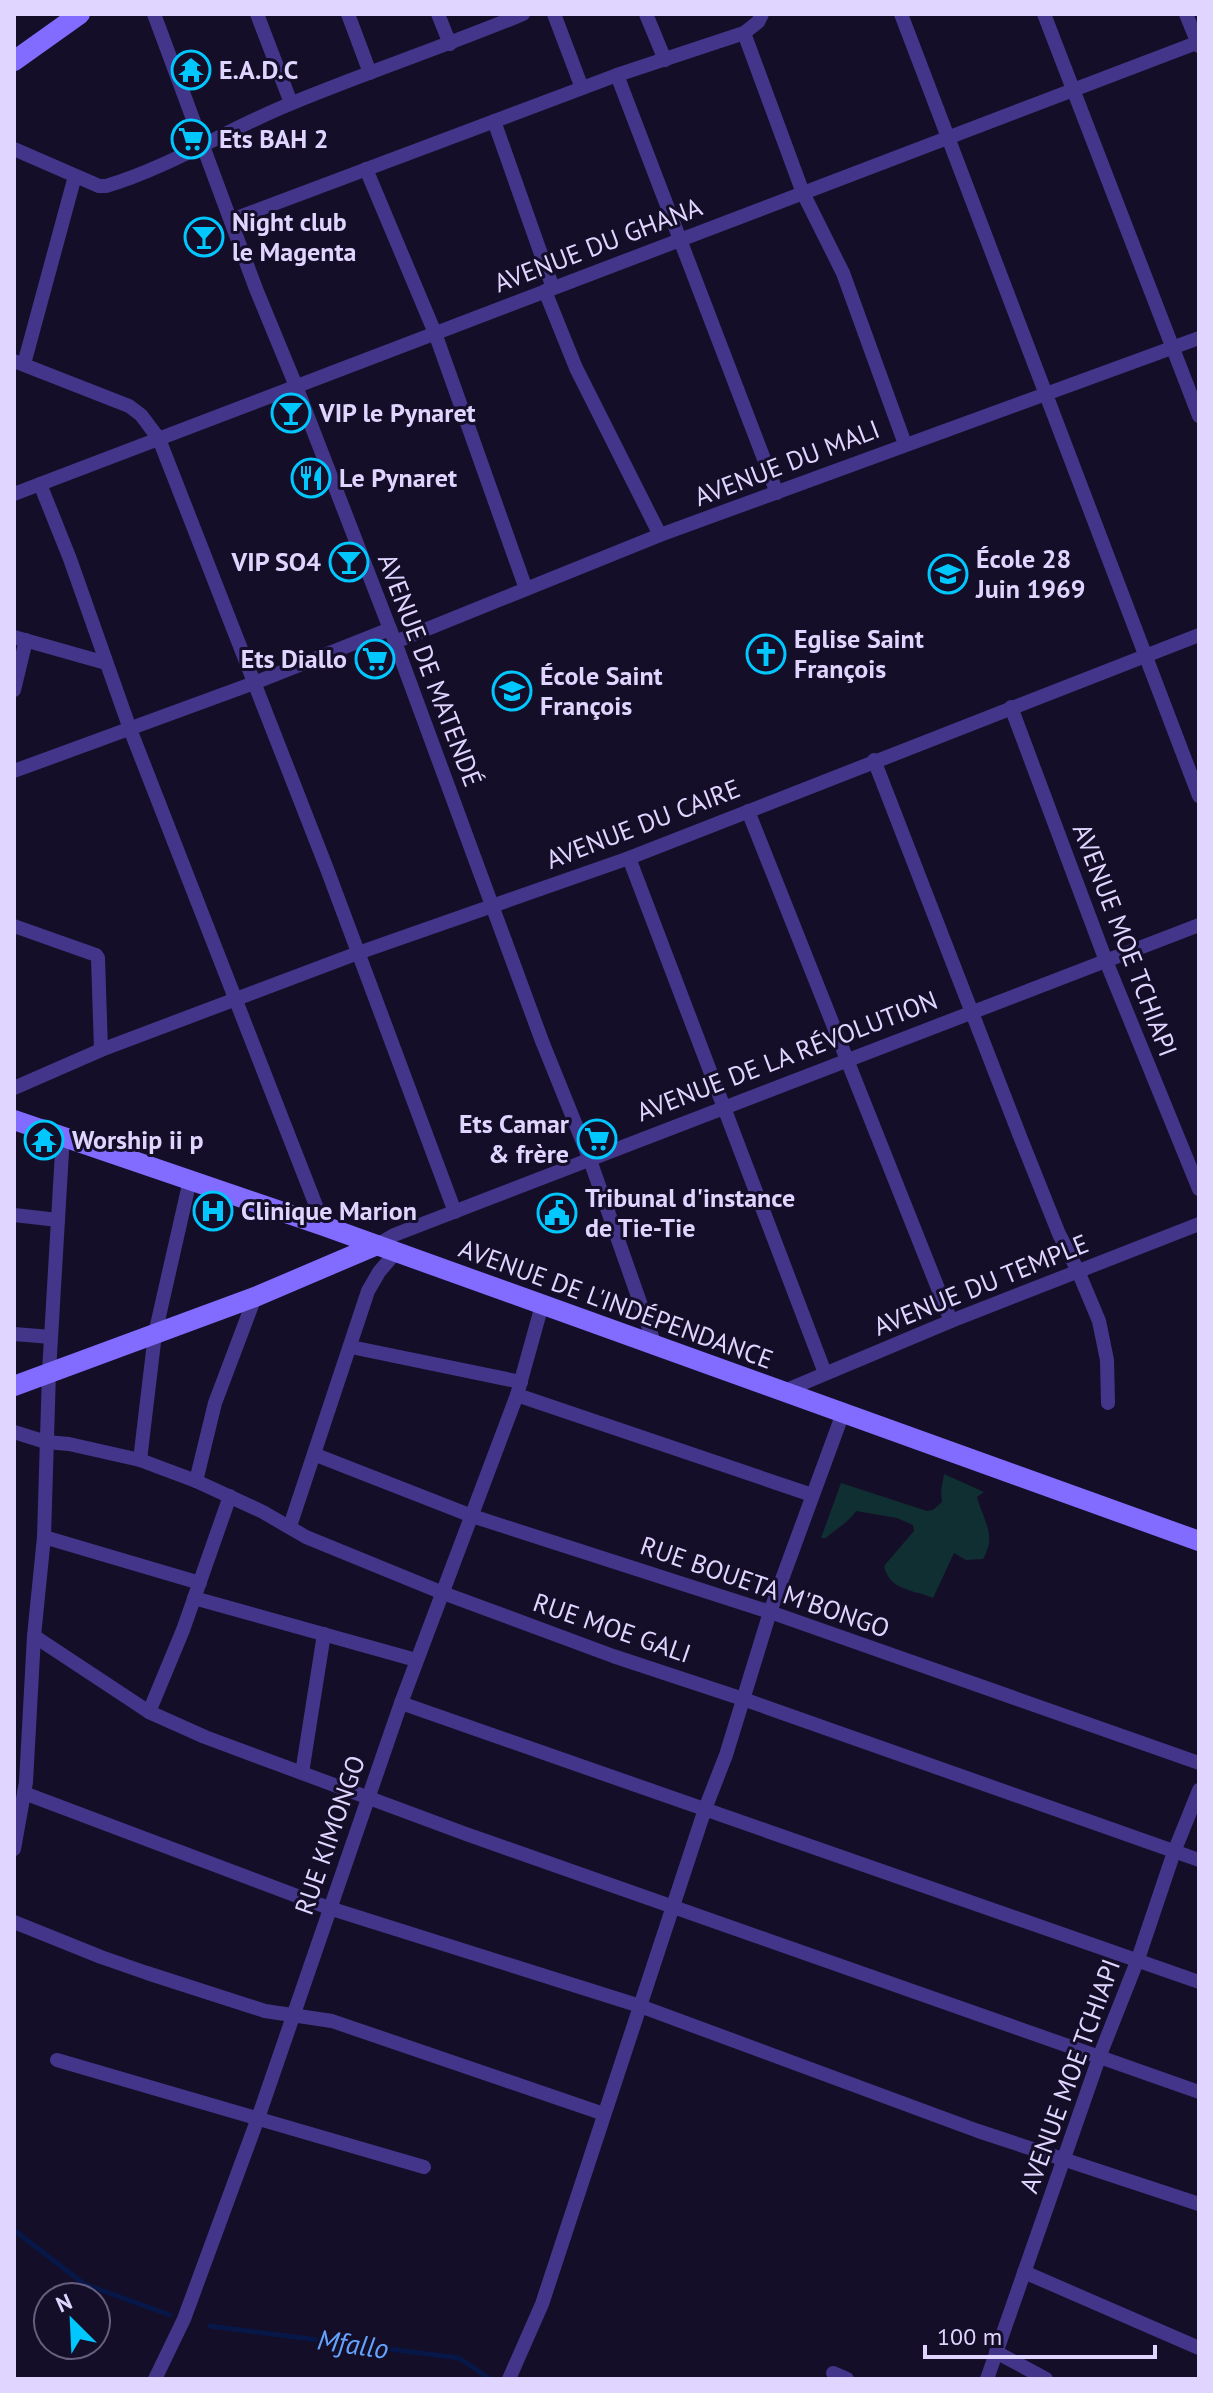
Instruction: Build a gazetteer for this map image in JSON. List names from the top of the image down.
{
  "streets": {
    "street": [
      "AVENUE DU GHANA",
      "AVENUE DU MALI",
      "AVENUE DE MATENDÉ",
      "AVENUE DU CAIRE",
      "AVENUE MOE TCHIAPI",
      "AVENUE DE LA RÉVOLUTION",
      "AVENUE DU TEMPLE",
      "AVENUE DE L'INDÉPENDANCE",
      "RUE BOUETA M'BONGO",
      "RUE MOE GALI",
      "RUE KIMONGO"
    ]
  },
  "crossings": [
    ["AVENUE DU GHANA", "AVENUE DE MATENDÉ"],
    ["AVENUE DU MALI", "AVENUE DE MATENDÉ"],
    ["AVENUE DE MATENDÉ", "AVENUE DU CAIRE"],
    ["AVENUE DE MATENDÉ", "AVENUE DE LA RÉVOLUTION"],
    ["AVENUE DE MATENDÉ", "AVENUE DE L'INDÉPENDANCE"],
    ["AVENUE DU CAIRE", "AVENUE MOE TCHIAPI"],
    ["AVENUE MOE TCHIAPI", "AVENUE DE LA RÉVOLUTION"],
    ["AVENUE MOE TCHIAPI", "RUE MOE GALI"],
    ["AVENUE DE LA RÉVOLUTION", "AVENUE DE L'INDÉPENDANCE"],
    ["AVENUE DU TEMPLE", "AVENUE DE L'INDÉPENDANCE"],
    ["AVENUE DE L'INDÉPENDANCE", "RUE KIMONGO"],
    ["RUE BOUETA M'BONGO", "RUE KIMONGO"],
    ["RUE MOE GALI", "RUE KIMONGO"]
  ],
  "water": ["Mfallo"],
  "places": {
    "temple": ["E.A.D.C", "Worship ii p"],
    "supermarket": ["Ets BAH 2", "Ets Diallo", "Ets Camar & frère"],
    "bar": ["Night club le Magenta", "VIP le Pynaret", "VIP SO4"],
    "restaurant": ["Le Pynaret"],
    "school or university": ["École 28 Juin 1969", "École Saint François"],
    "church": ["Eglise Saint François"],
    "hospital": ["Clinique Marion"],
    "public building": ["Tribunal d'instance de Tie-Tie"]
  },
  "scale_bar": "100 m",
  "north": "top left"
}
